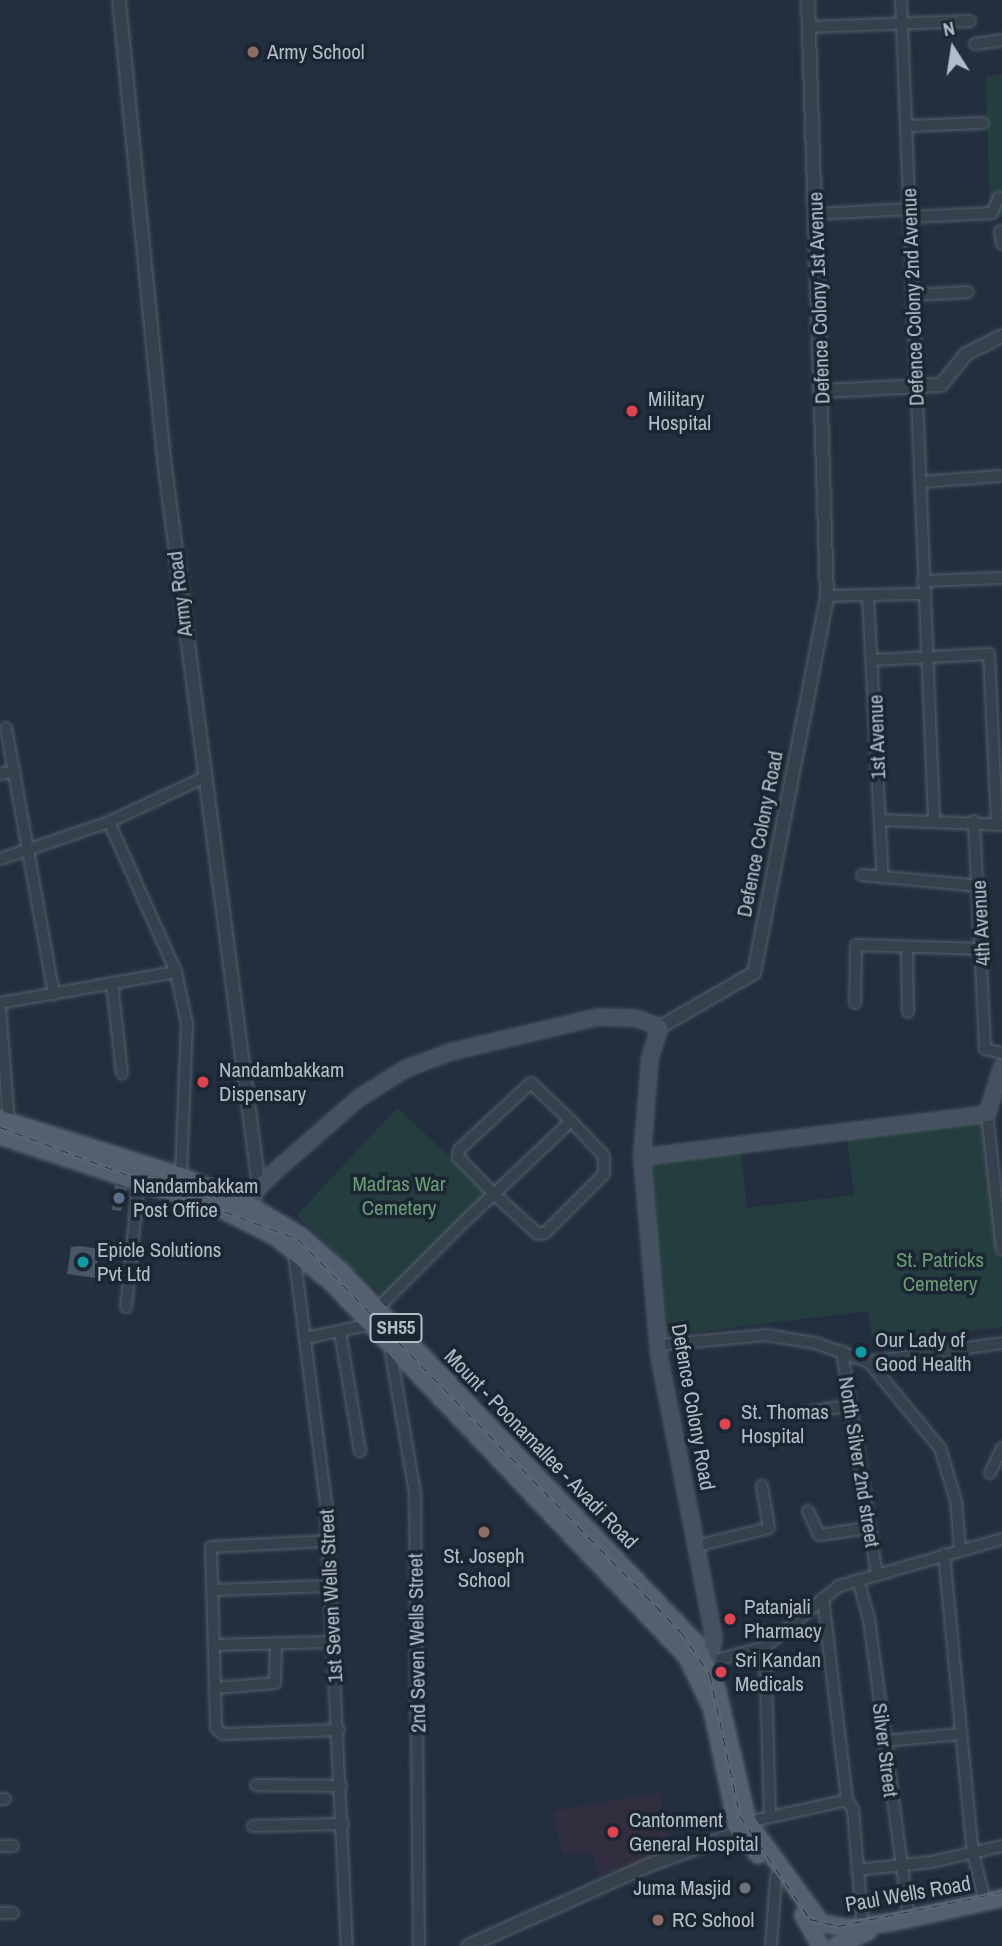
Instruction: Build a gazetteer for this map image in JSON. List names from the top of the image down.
{
  "streets": {
    "main road": [
      "Defence Colony Road",
      "SH55",
      "Mount - Poonamallee - Avadi Road",
      "Paul Wells Road"
    ],
    "street": [
      "Defence Colony 2nd Avenue",
      "Defence Colony 1st Avenue",
      "Army Road",
      "1st Avenue",
      "4th Avenue",
      "North Silver 2nd street",
      "1st Seven Wells Street",
      "2nd Seven Wells Street",
      "Silver Street"
    ]
  },
  "crossings": [
    ["Defence Colony 1st Avenue", "Defence Colony Road"],
    ["Defence Colony Road", "Mount - Poonamallee - Avadi Road"],
    ["SH55", "Mount - Poonamallee - Avadi Road"],
    ["SH55", "Paul Wells Road"],
    ["Mount - Poonamallee - Avadi Road", "1st Seven Wells Street"],
    ["Mount - Poonamallee - Avadi Road", "2nd Seven Wells Street"],
    ["Mount - Poonamallee - Avadi Road", "Paul Wells Road"],
    ["Silver Street", "Paul Wells Road"]
  ],
  "parks": ["Madras War Cemetery", "St. Patricks Cemetery"],
  "places": [
    "Army School",
    "Military Hospital",
    "Nandambakkam Dispensary",
    "Nandambakkam Post Office",
    "Epicle Solutions Pvt Ltd",
    "Our Lady of Good Health",
    "St. Thomas Hospital",
    "St. Joseph School",
    "Patanjali Pharmacy",
    "Sri Kandan Medicals",
    "Cantonment General Hospital",
    "Juma Masjid",
    "RC School"
  ],
  "north": "top"
}
